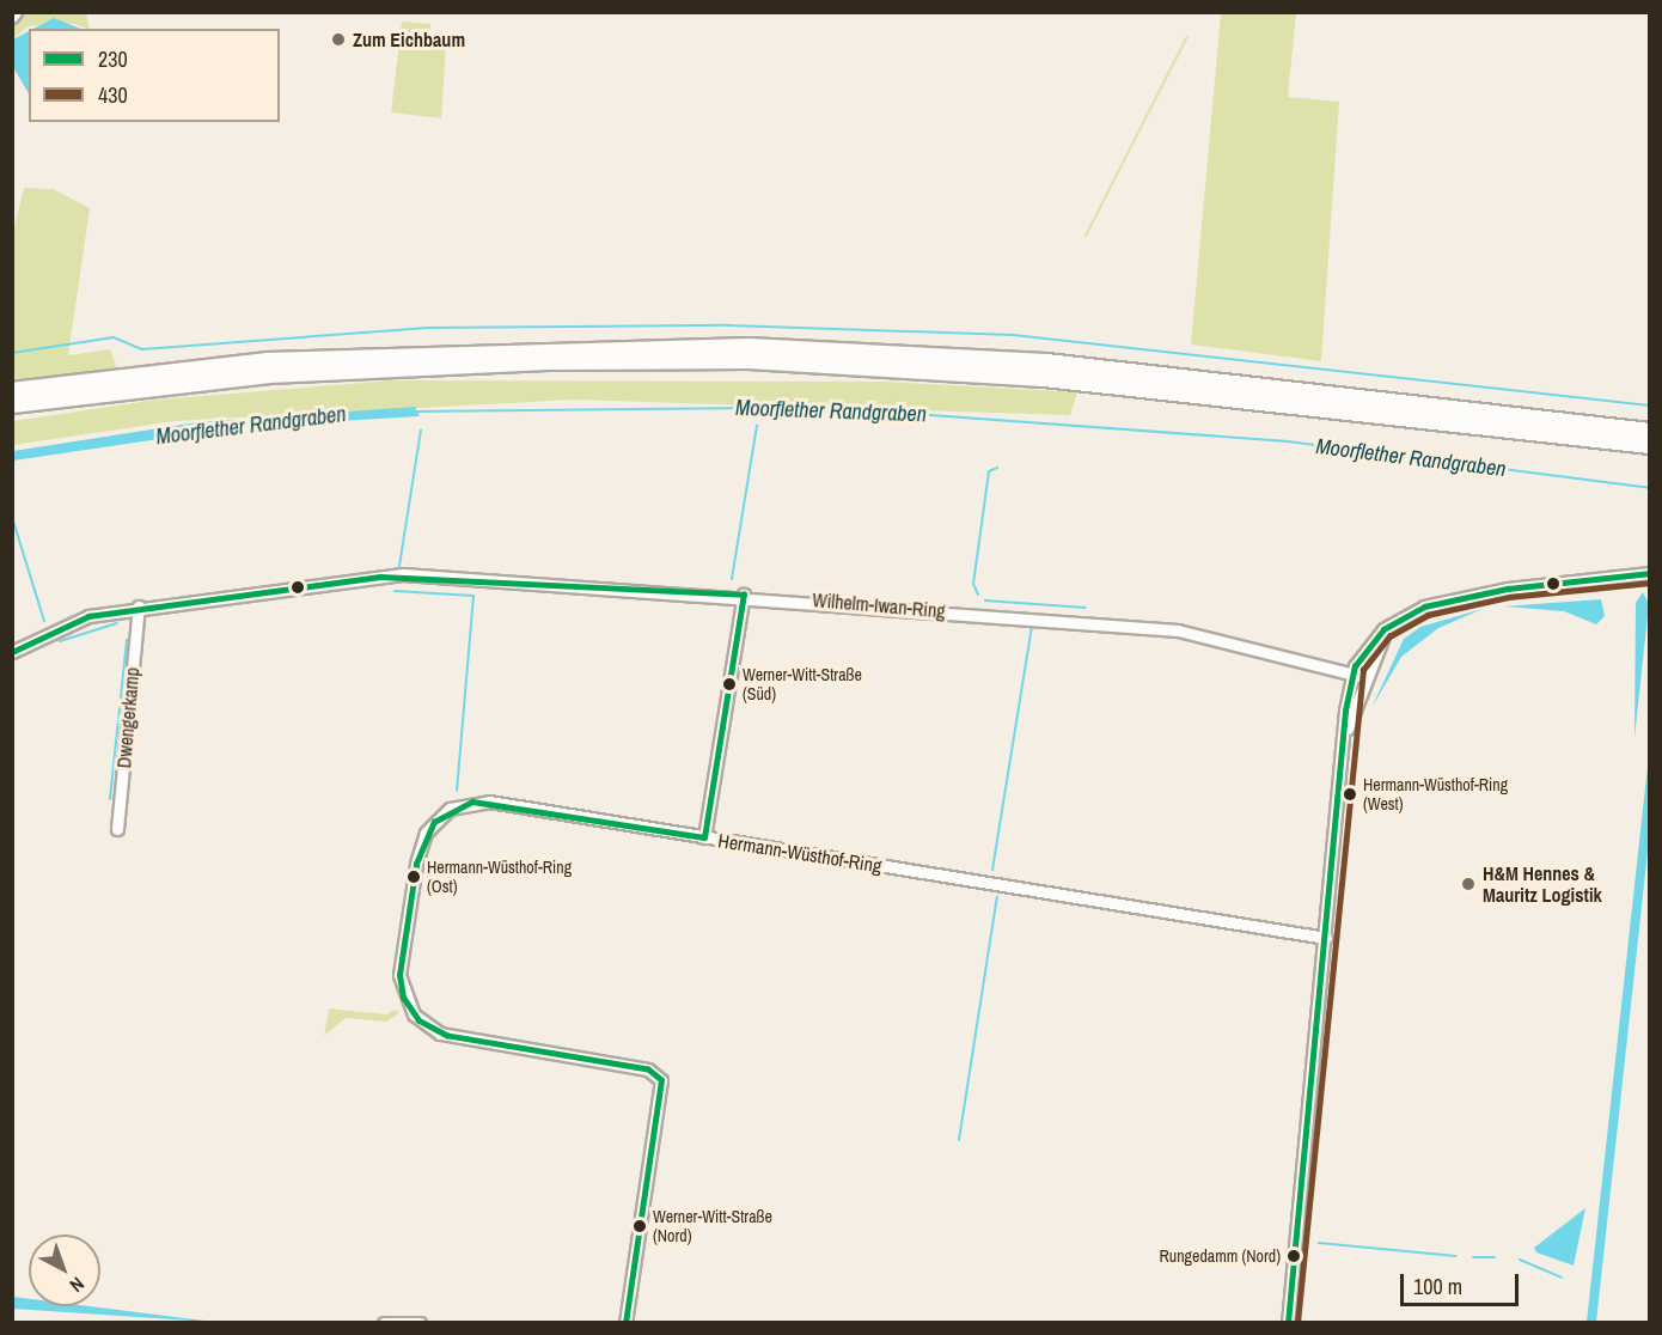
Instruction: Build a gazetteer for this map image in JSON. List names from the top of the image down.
{
  "streets": {
    "street": ["Wilhelm-Iwan-Ring", "Dwengerkamp", "Hermann-Wüsthof-Ring"]
  },
  "crossings": [
    ["Wilhelm-Iwan-Ring", "Dwengerkamp"]
  ],
  "water": ["Moorflether Randgraben"],
  "places": [
    "Zum Eichbaum",
    "Werner-Witt-Straße (Süd)",
    "Hermann-Wüsthof-Ring (West)",
    "Hermann-Wüsthof-Ring (Ost)",
    "H&M Hennes & Mauritz Logistik",
    "Werner-Witt-Straße (Nord)",
    "Rungedamm (Nord)"
  ],
  "lines": ["transit line 230", "transit line 430"],
  "legend": ["230", "430"],
  "scale_bar": "100 m",
  "north": "bottom right"
}
